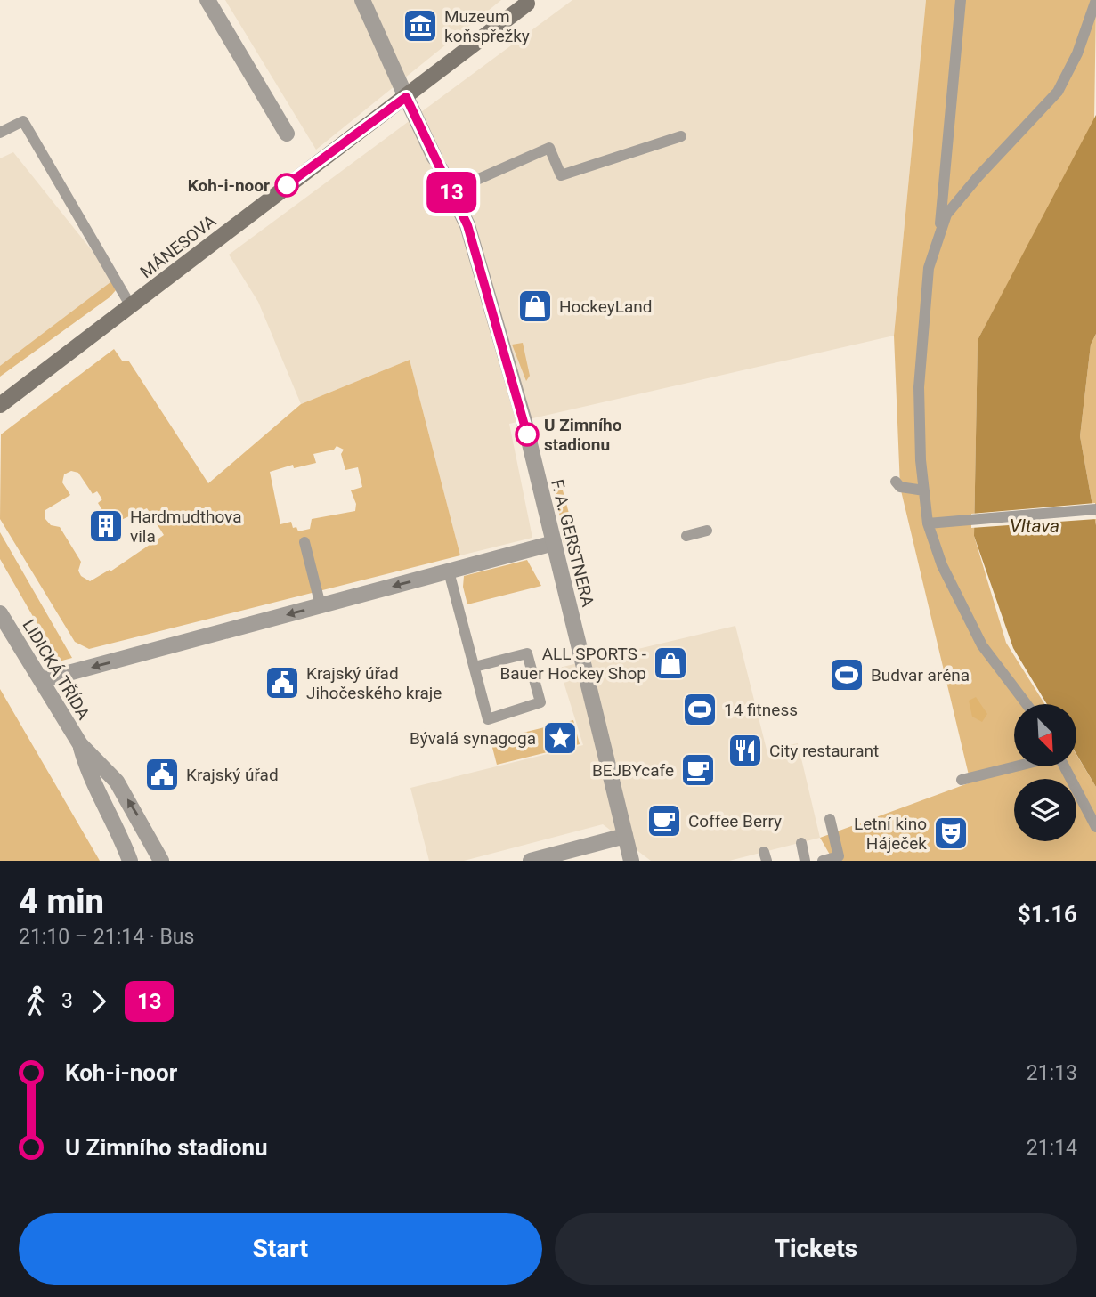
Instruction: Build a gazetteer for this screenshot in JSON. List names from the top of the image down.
{
  "streets": {
    "main road": ["MÁNESOVA"],
    "street": ["F. A. GERSTNERA", "LIDICKÁ TŘÍDA"]
  },
  "crossings": [
    ["MÁNESOVA", "F. A. GERSTNERA"]
  ],
  "water": ["Vltava"],
  "places": {
    "museum": ["Muzeum koňspřežky"],
    "other": ["Koh-i-noor", "U Zimního stadionu"],
    "shop": ["HockeyLand", "ALL SPORTS - Bauer Hockey Shop"],
    "building": ["Hardmudthova vila"],
    "sports": ["Budvar aréna", "14 fitness"],
    "public building": ["Krajský úřad Jihočeského kraje", "Krajský úřad"],
    "place": ["Bývalá synagoga"],
    "restaurant": ["City restaurant"],
    "cafe": ["BEJBYcafe", "Coffee Berry"],
    "theatre": ["Letní kino Háječek"]
  },
  "lines": ["bus line 13"],
  "north": "bottom right",
  "page": {
    "on_map": "13",
    "heading": ["4 min", "21:10 – 21:14 · Bus", "$1.16"],
    "legs": ["3", "13"],
    "list": [
      {
        "name": "Koh-i-noor",
        "value": "21:13"
      },
      {
        "name": "U Zimního stadionu",
        "value": "21:14"
      }
    ],
    "buttons": ["Start", "Tickets"]
  }
}
